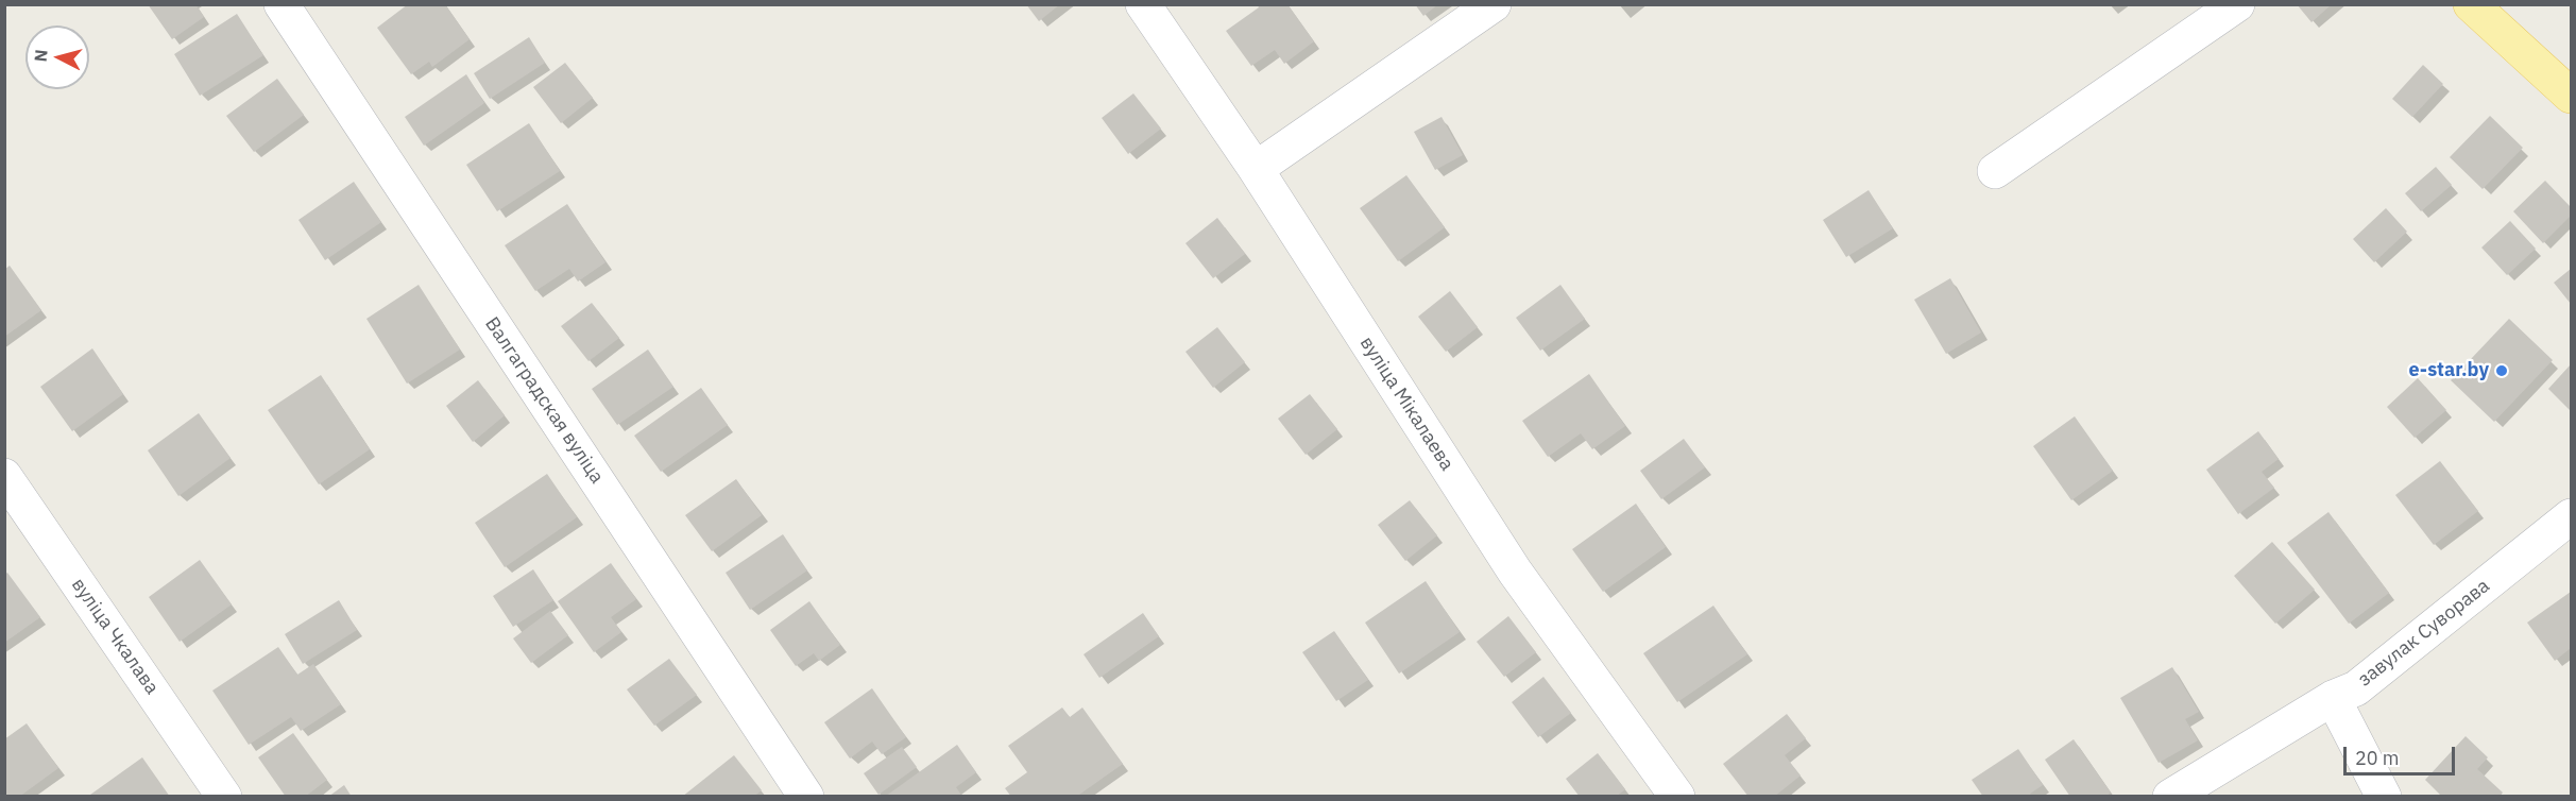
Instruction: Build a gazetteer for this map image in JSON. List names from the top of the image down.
{
  "streets": {
    "street": [
      "Валгаградская вуліца",
      "вуліца Мікалаева",
      "завулак Суворава",
      "вуліца Чкалава"
    ]
  },
  "places": ["e-star.by"],
  "scale_bar": "20 m",
  "north": "left"
}
